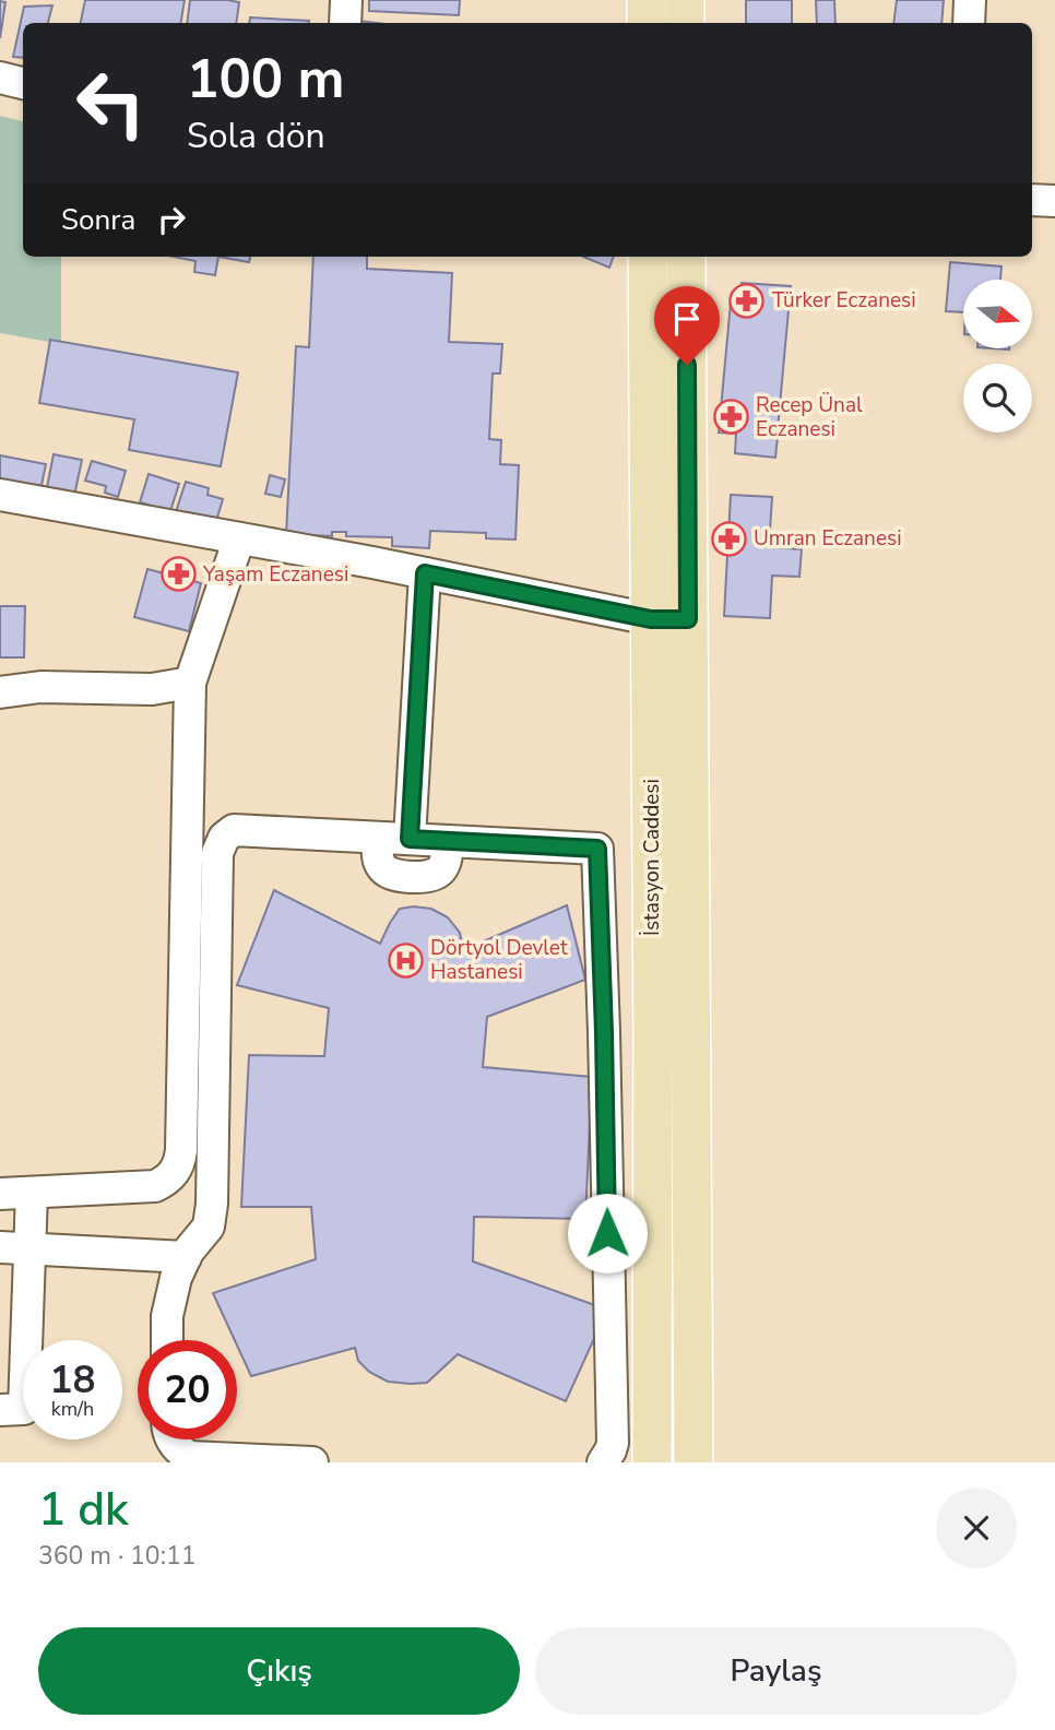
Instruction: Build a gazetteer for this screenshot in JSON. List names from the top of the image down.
{
  "streets": {
    "main road": ["İstasyon Caddesi"]
  },
  "places": {
    "pharmacy": [
      "Türker Eczanesi",
      "Recep Ünal Eczanesi",
      "Umran Eczanesi",
      "Yaşam Eczanesi"
    ],
    "hospital": ["Dörtyol Devlet Hastanesi"]
  },
  "north": "right",
  "page": {
    "turn": ["100 m", "Sola dön"],
    "then": "Sonra",
    "speed": "18 km/h",
    "limit": "20",
    "heading": ["1 dk", "360 m · 10:11"],
    "buttons": ["Çıkış", "Paylaş"]
  }
}
